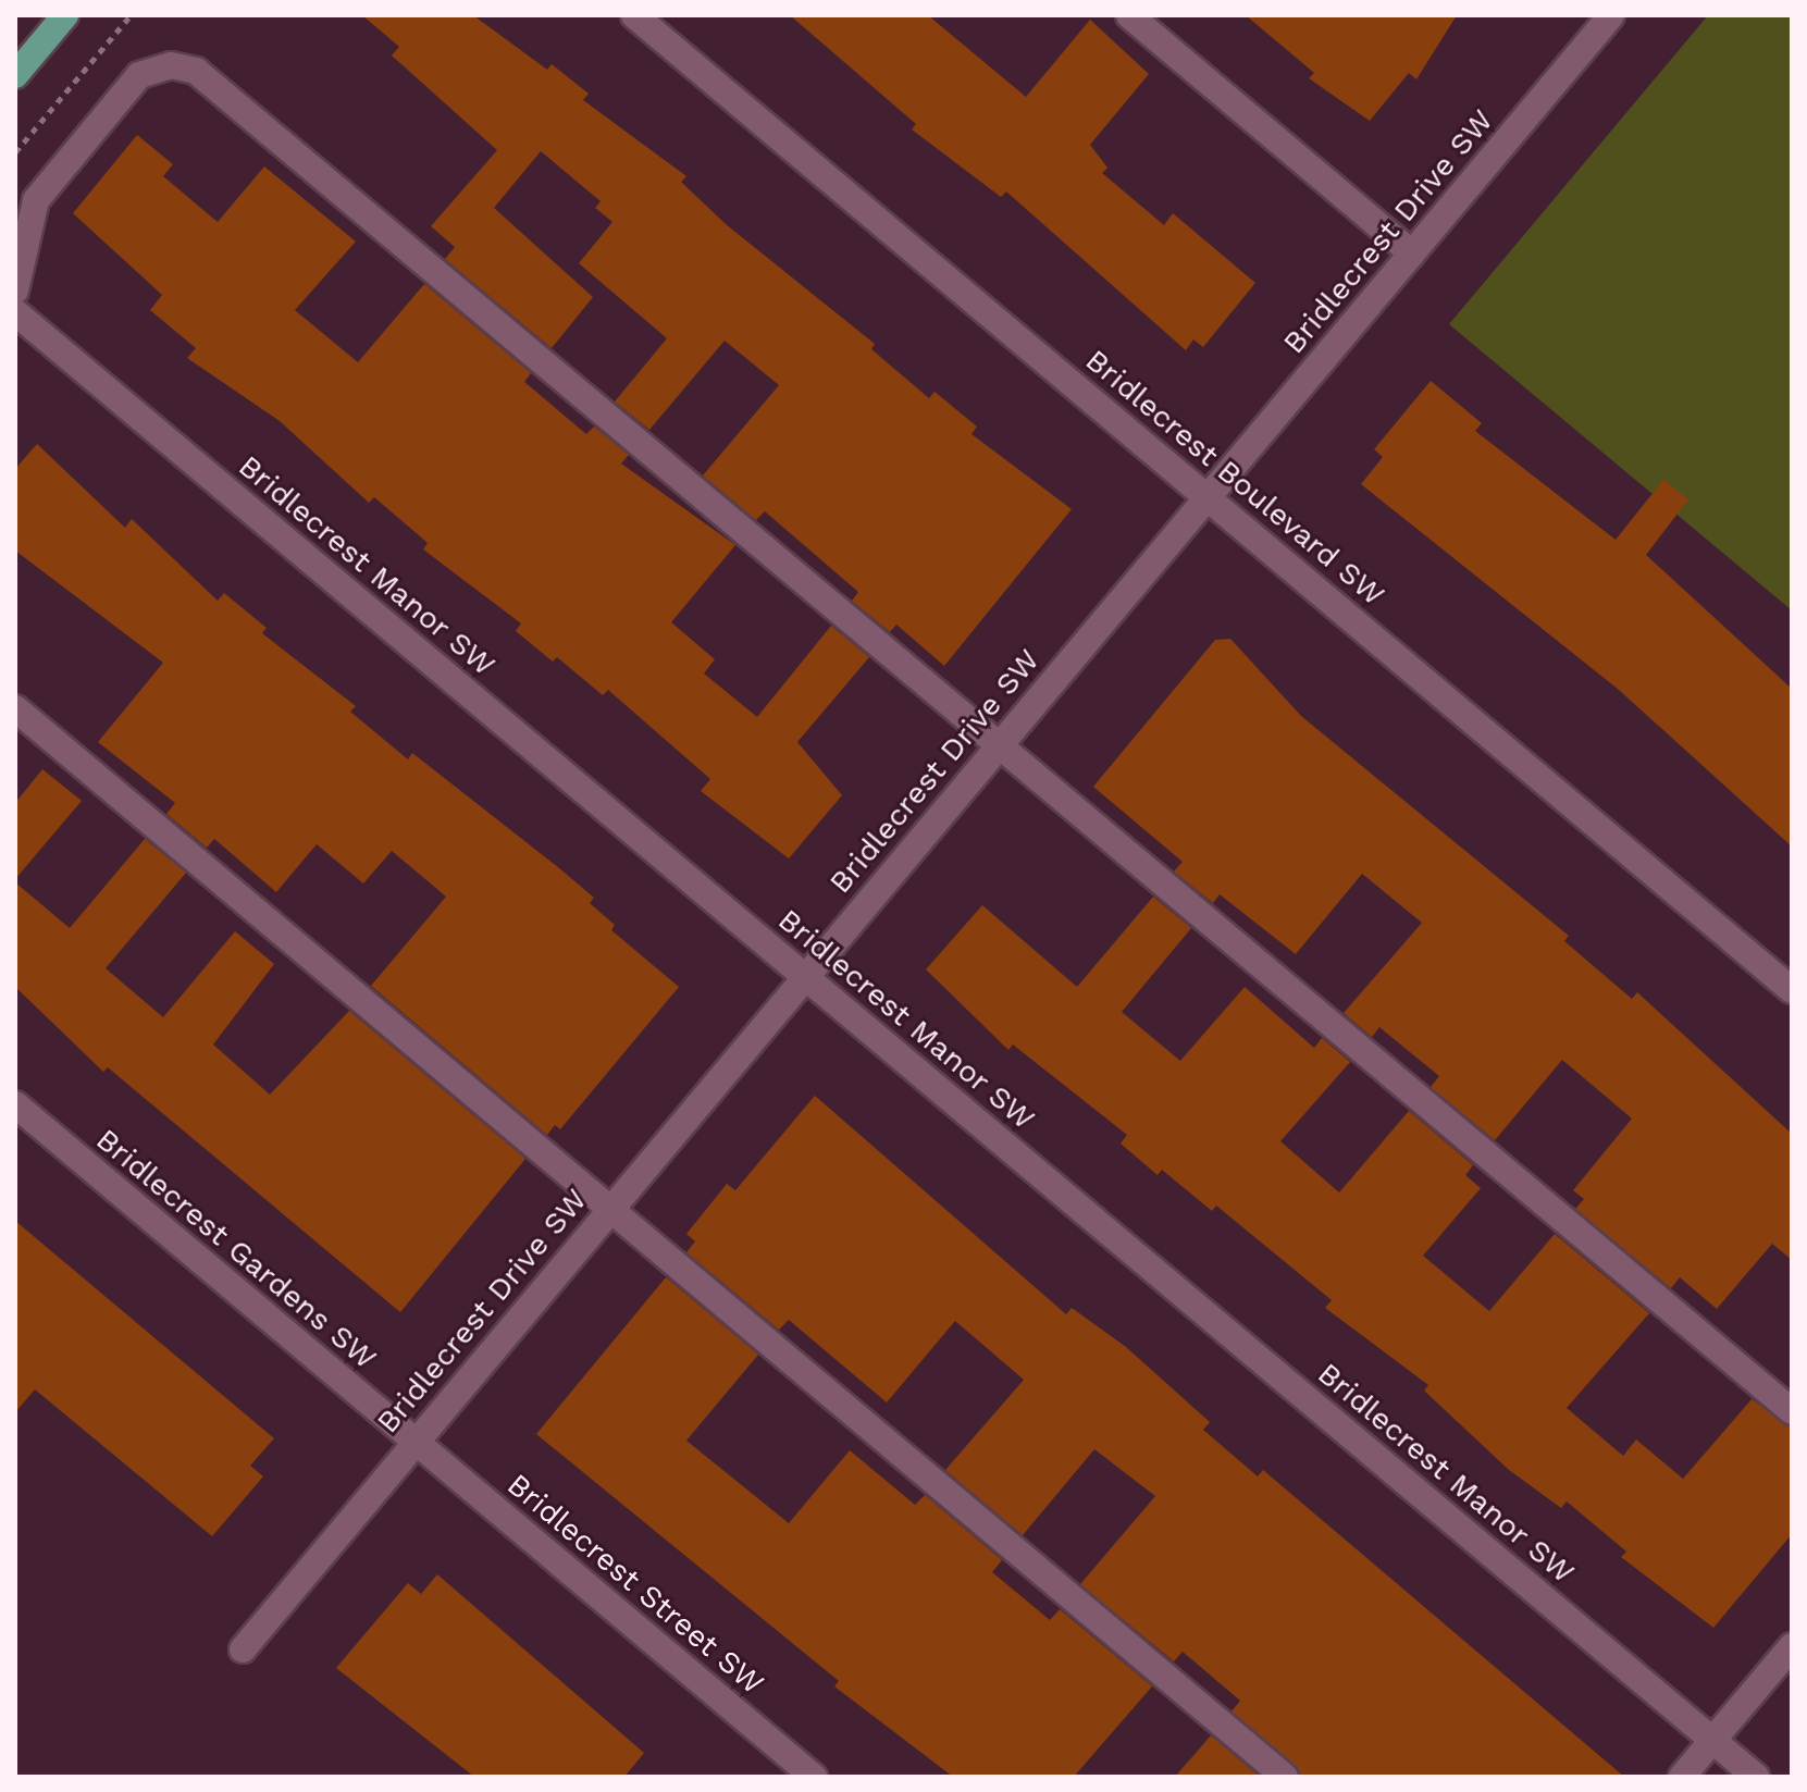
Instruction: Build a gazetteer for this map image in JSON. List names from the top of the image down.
{
  "streets": {
    "street": [
      "Bridlecrest Drive SW",
      "Bridlecrest Boulevard SW",
      "Bridlecrest Manor SW",
      "Bridlecrest Gardens SW",
      "Bridlecrest Street SW"
    ]
  },
  "crossings": [
    ["Bridlecrest Drive SW", "Bridlecrest Boulevard SW"],
    ["Bridlecrest Drive SW", "Bridlecrest Manor SW"],
    ["Bridlecrest Drive SW", "Bridlecrest Gardens SW"],
    ["Bridlecrest Drive SW", "Bridlecrest Street SW"],
    ["Bridlecrest Gardens SW", "Bridlecrest Street SW"]
  ]
}
